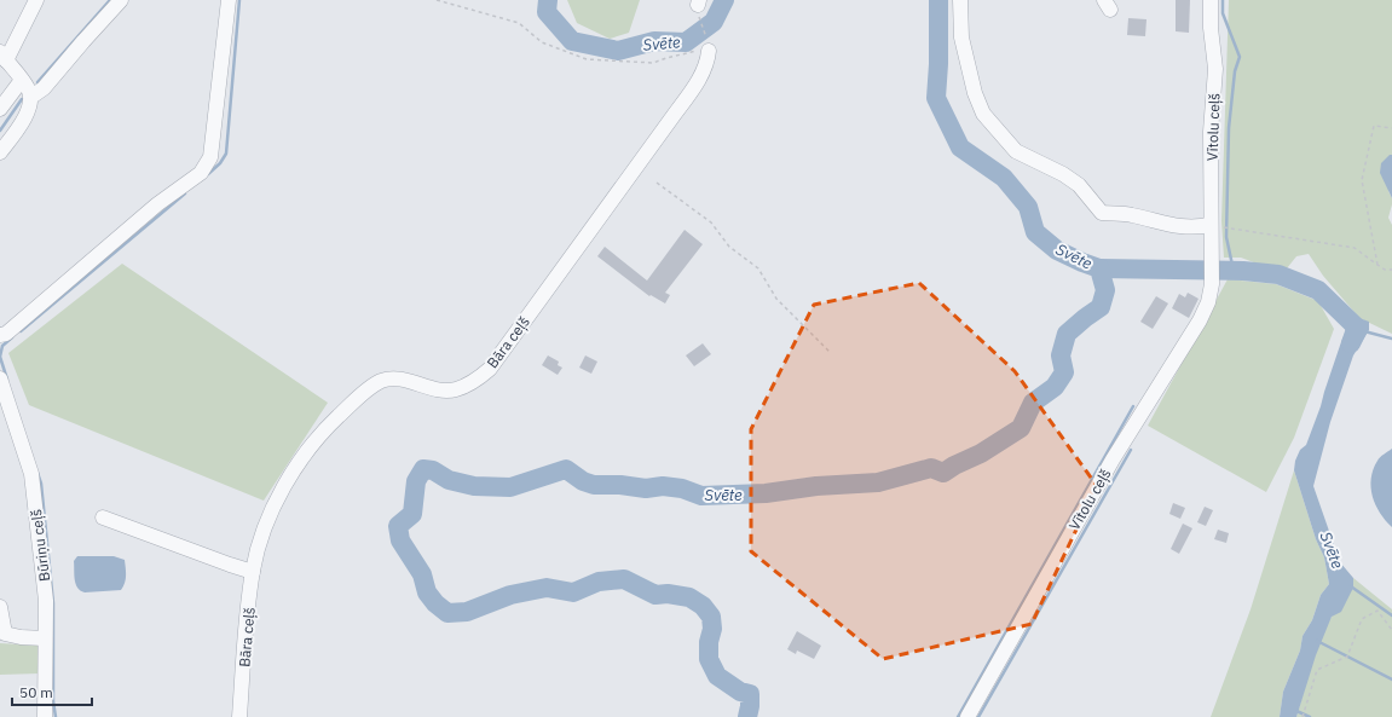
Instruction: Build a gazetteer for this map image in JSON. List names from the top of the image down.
{
  "streets": {
    "street": ["Vītolu ceļš", "Bāra ceļš", "Būriņu ceļš"]
  },
  "water": ["Svēte"],
  "scale_bar": "50 m"
}
